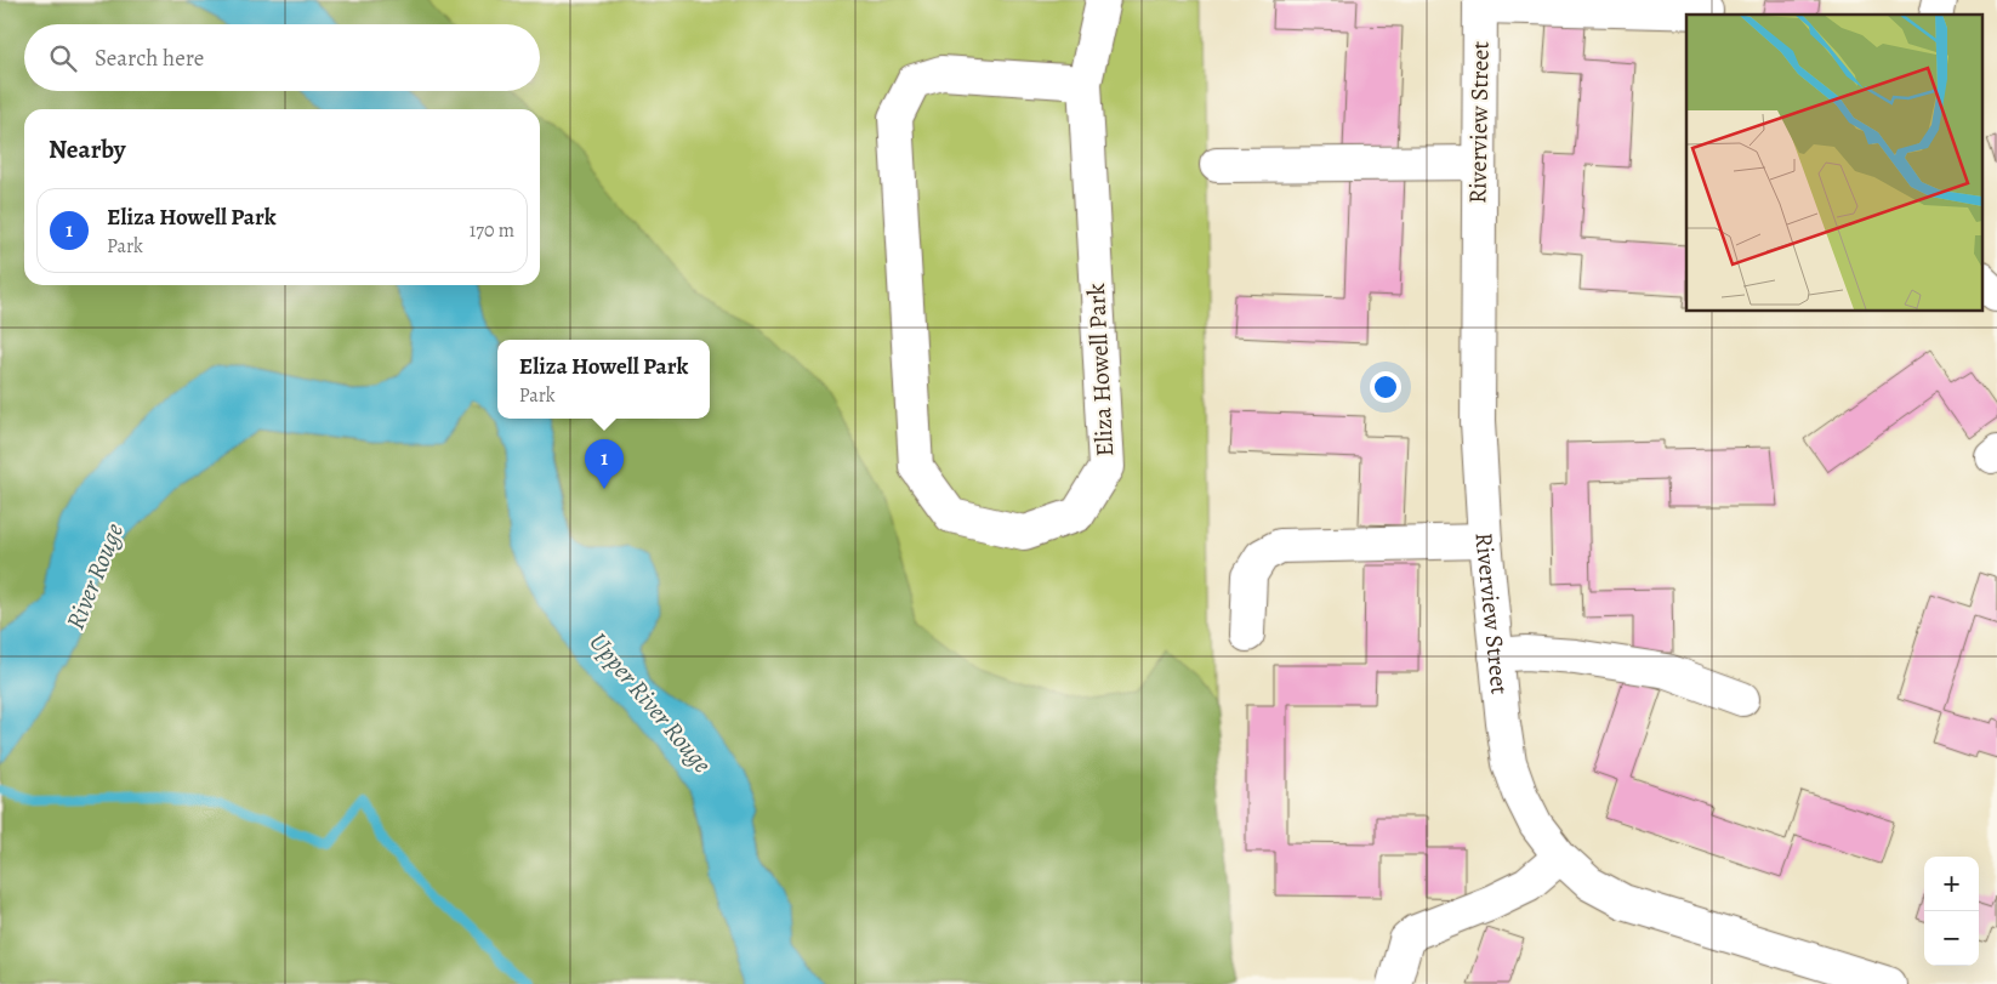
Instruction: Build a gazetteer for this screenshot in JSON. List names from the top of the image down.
{
  "streets": {
    "street": ["Riverview Street", "Eliza Howell Park"]
  },
  "water": ["River Rouge", "Upper River Rouge"],
  "page": {
    "search": "Search here",
    "heading": "Nearby",
    "list": [
      {
        "mark": "1",
        "name": "Eliza Howell Park",
        "note": "Park",
        "value": "170 m"
      }
    ],
    "popup": ["Eliza Howell Park", "Park"],
    "pins": "1",
    "map_buttons": ["+", "−"]
  }
}
